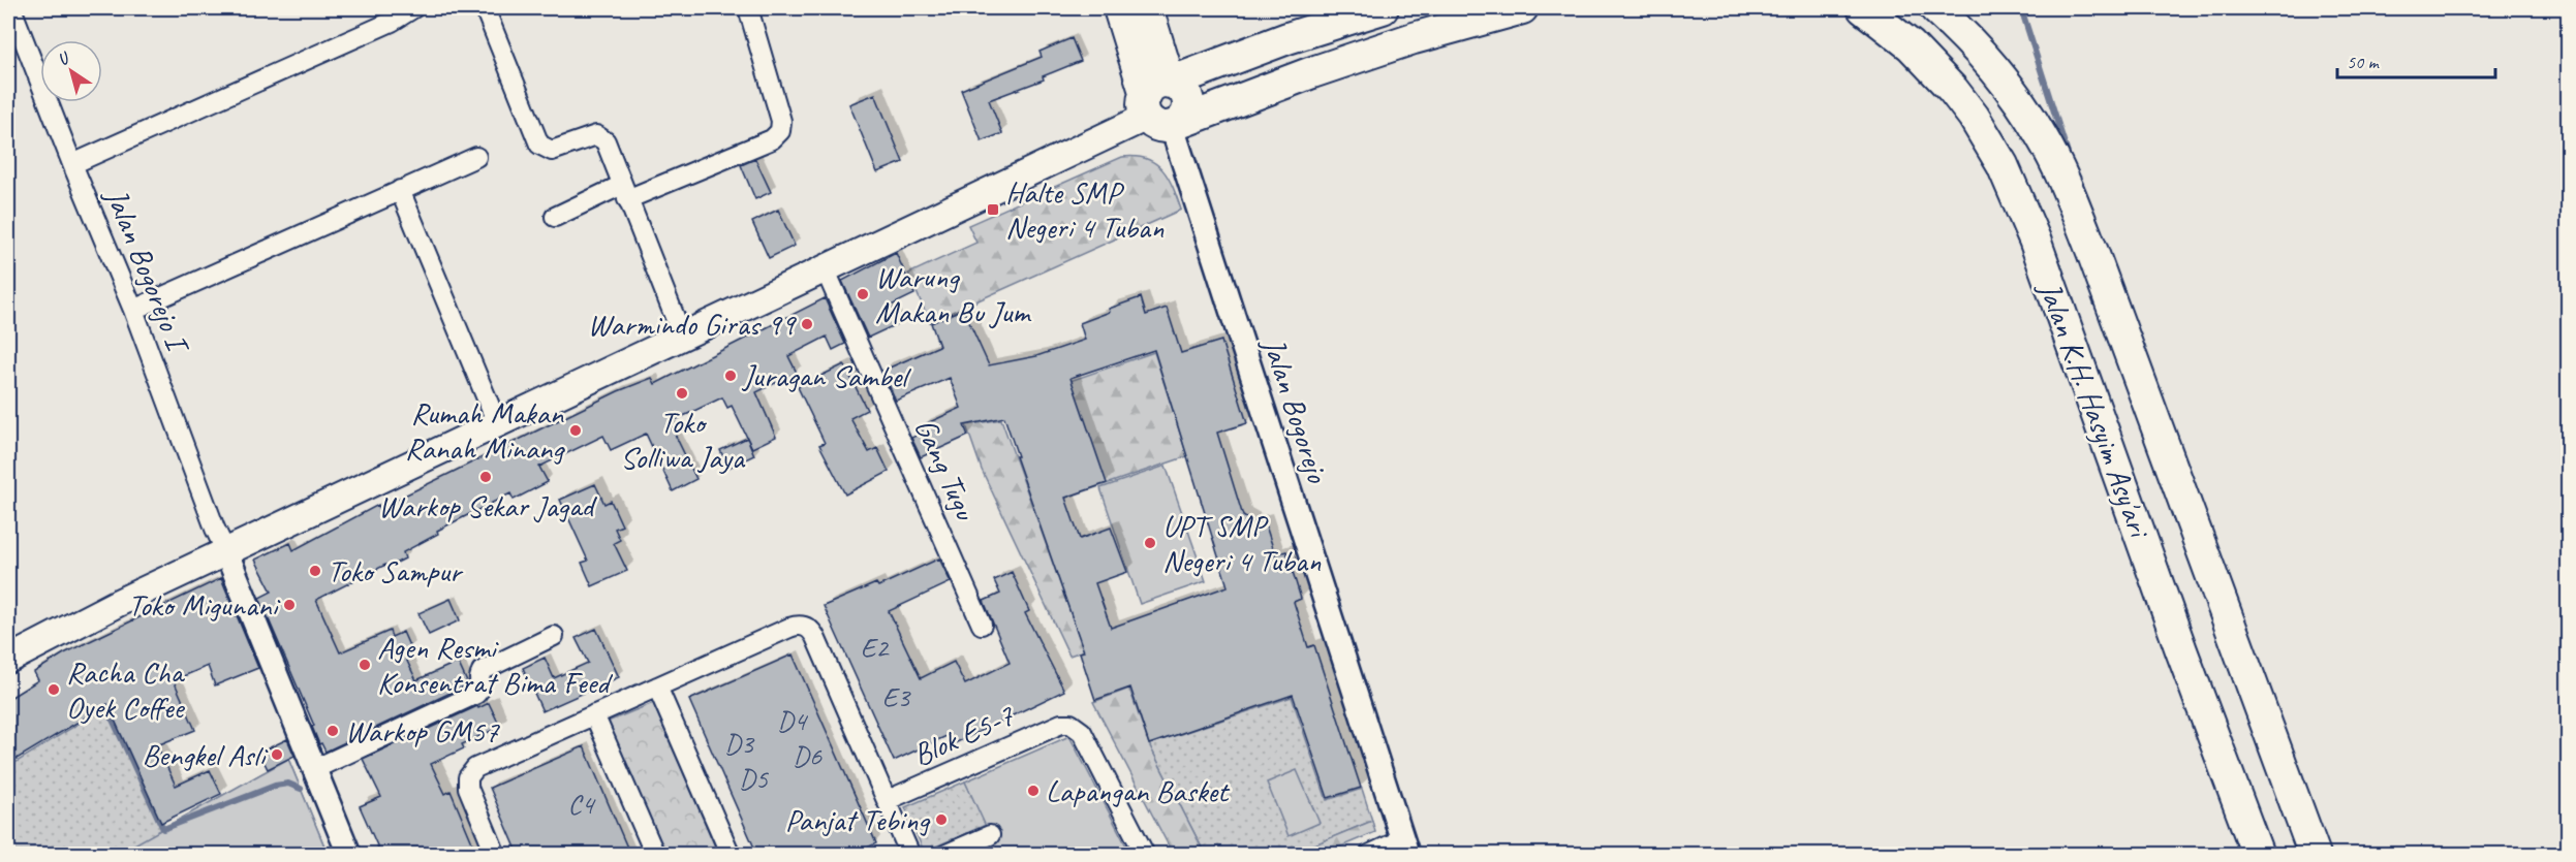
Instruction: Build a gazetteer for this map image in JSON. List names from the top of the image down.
{
  "streets": {
    "highway": ["Jalan K.H. Hasyim Asy'ari"],
    "street": [
      "Jalan Bogorejo I",
      "Jalan Bogorejo",
      "Gang Tugu",
      "Blok E5-7"
    ]
  },
  "places": {
    "transit": ["Halte SMP Negeri 4 Tuban"],
    "other": [
      "Warung Makan Bu Jum",
      "Warmindo Giras 99",
      "Juragan Sambel",
      "Toko Solliwa Jaya",
      "Rumah Makan Ranah Minang",
      "Warkop Sekar Jagad",
      "UPT SMP Negeri 4 Tuban",
      "Toko Sampur",
      "Toko Migunani",
      "Agen Resmi Konsentrat Bima Feed",
      "Racha Cha Oyek Coffee",
      "Warkop GM57",
      "Bengkel Asli",
      "Lapangan Basket",
      "Panjat Tebing"
    ]
  },
  "house_numbers": [
    "E2",
    "E3",
    "D4",
    "D3",
    "D6",
    "D5",
    "C4"
  ],
  "scale_bar": "50 m",
  "north": "top left"
}
